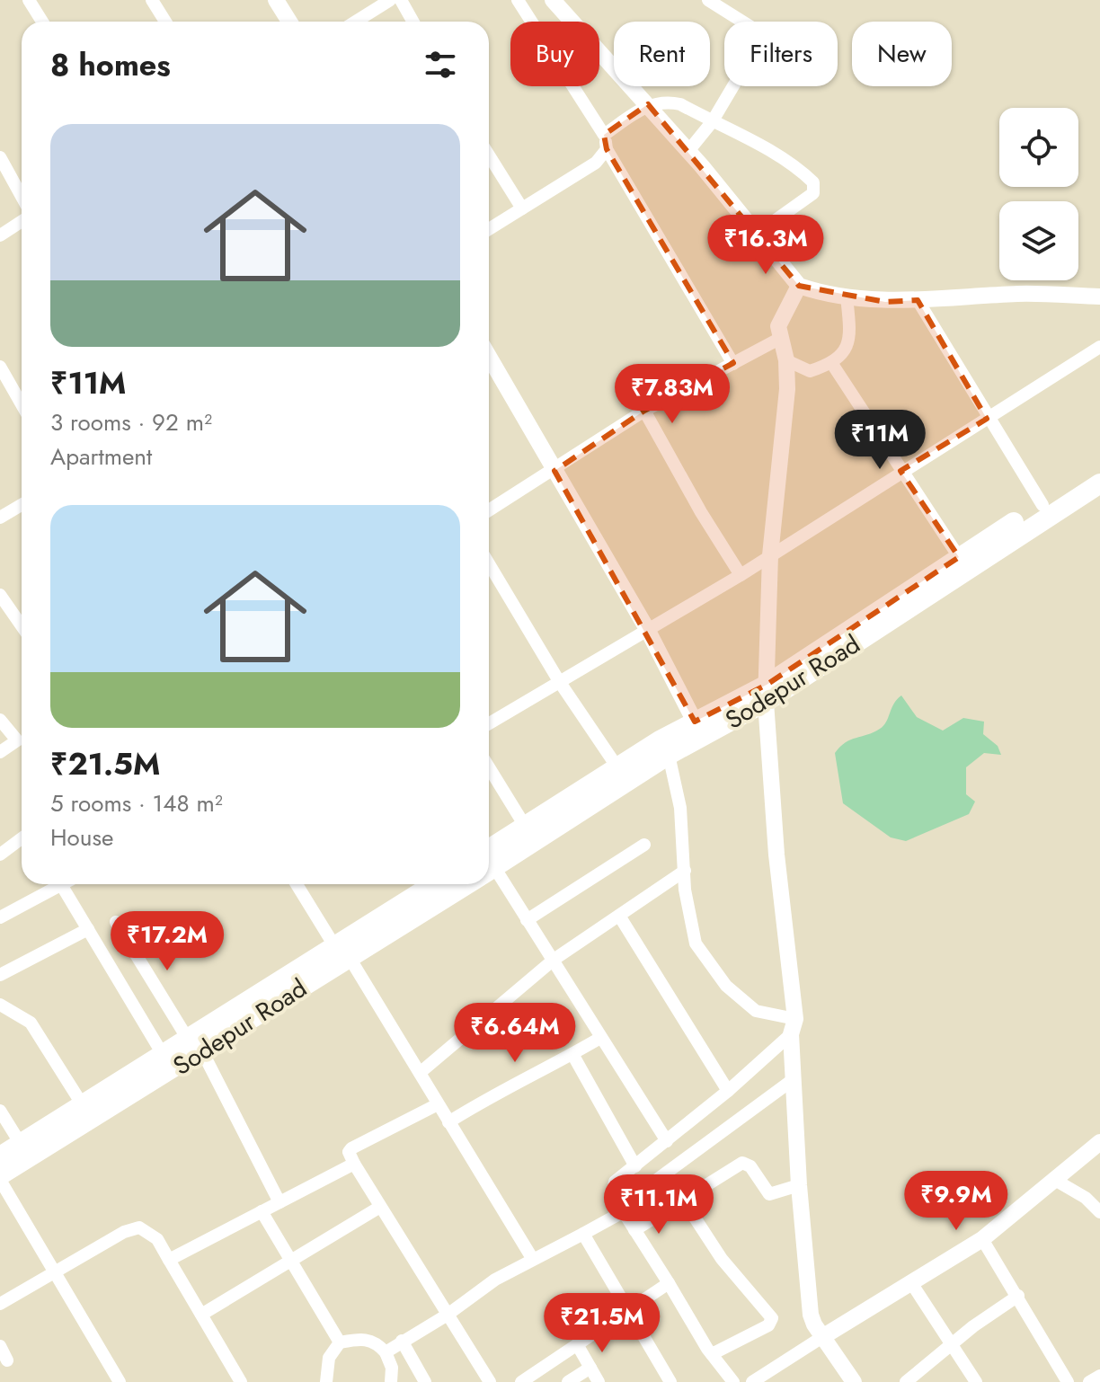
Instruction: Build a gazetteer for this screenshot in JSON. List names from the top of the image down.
{
  "streets": {
    "main road": ["Sodepur Road"]
  },
  "page": {
    "chip": [
      "Buy",
      "Rent",
      "Filters",
      "New"
    ],
    "heading": "8 homes",
    "list": [
      {
        "name": "₹11M",
        "note": "3 rooms · 92 m² · Apartment"
      },
      {
        "name": "₹21.5M",
        "note": "5 rooms · 148 m² · House"
      }
    ],
    "price": [
      "₹16.3M",
      "₹7.83M",
      "₹11M",
      "₹17.2M",
      "₹6.64M",
      "₹9.9M",
      "₹11.1M",
      "₹21.5M"
    ]
  }
}
